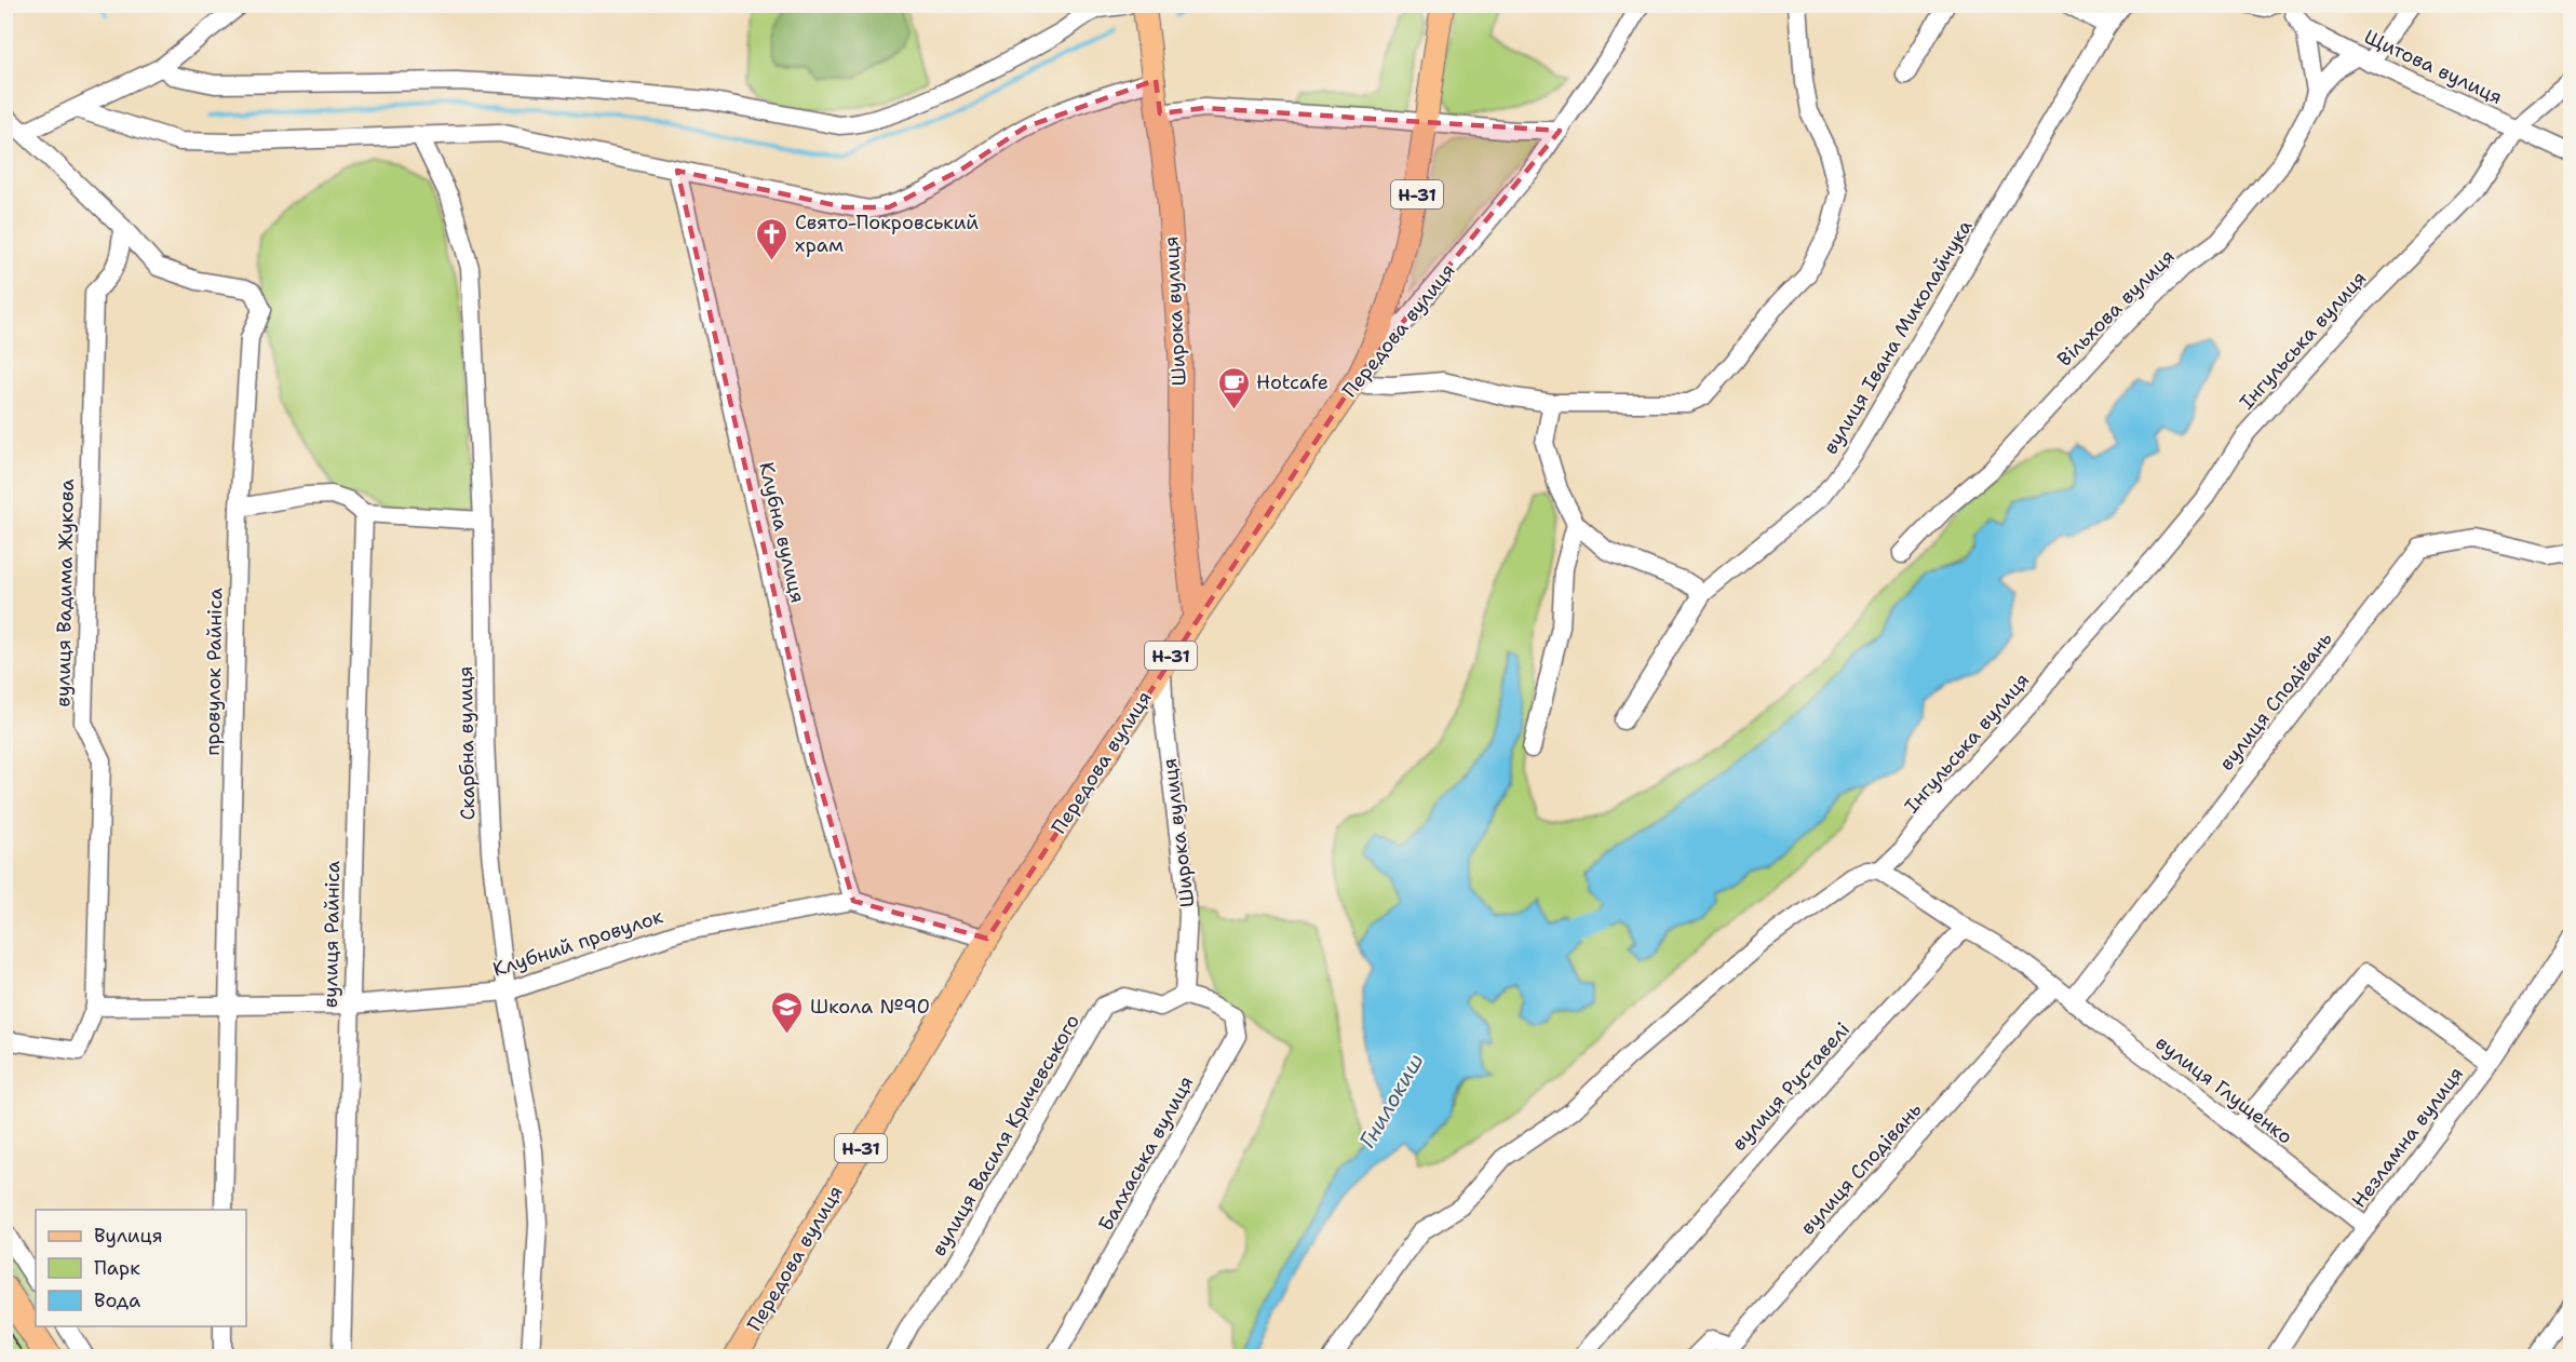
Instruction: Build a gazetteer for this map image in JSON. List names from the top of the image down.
{
  "streets": {
    "main road": ["Н-31", "Широка вулиця", "Передова вулиця"],
    "street": [
      "Щитова вулиця",
      "Вільхова вулиця",
      "вулиця Івана Миколайчука",
      "Інгульська вулиця",
      "Клубна вулиця",
      "вулиця Вадима Жукова",
      "провулок Райніса",
      "вулиця Сподівань",
      "Скарбна вулиця",
      "вулиця Райніса",
      "Клубний провулок",
      "вулиця Руставелі",
      "вулиця Глущенко",
      "вулиця Василя Кричевського",
      "Незламна вулиця",
      "Балхаська вулиця"
    ]
  },
  "crossings": [
    ["Щитова вулиця", "Інгульська вулиця"],
    ["Н-31", "Передова вулиця"],
    ["Широка вулиця", "Передова вулиця"],
    ["Широка вулиця", "вулиця Василя Кричевського"],
    ["Широка вулиця", "Балхаська вулиця"],
    ["Передова вулиця", "Клубний провулок"],
    ["Клубна вулиця", "Клубний провулок"],
    ["вулиця Вадима Жукова", "провулок Райніса"],
    ["вулиця Вадима Жукова", "Клубний провулок"],
    ["провулок Райніса", "Клубний провулок"],
    ["вулиця Сподівань", "вулиця Глущенко"],
    ["Скарбна вулиця", "Клубний провулок"],
    ["вулиця Райніса", "Клубний провулок"],
    ["вулиця Глущенко", "Незламна вулиця"],
    ["вулиця Василя Кричевського", "Балхаська вулиця"]
  ],
  "water": ["Гнилокиш"],
  "places": {
    "church": ["Свято-Покровський храм"],
    "cafe": ["Hotcafe"],
    "school or university": ["Школа №90"]
  },
  "legend": ["Вулиця", "Парк", "Вода"]
}
